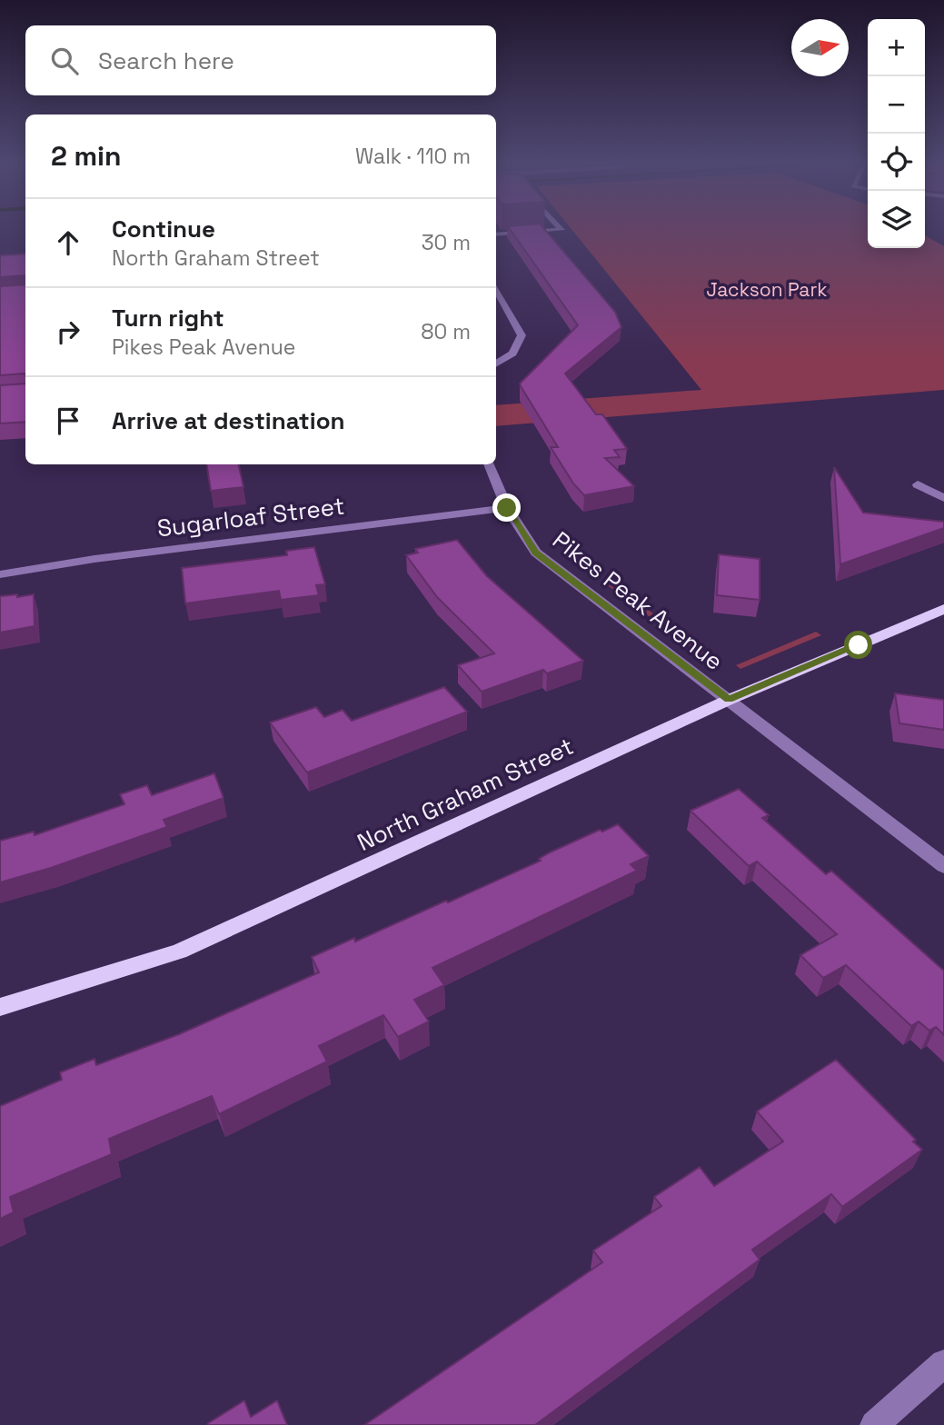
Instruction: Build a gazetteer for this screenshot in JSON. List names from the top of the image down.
{
  "streets": {
    "main road": ["North Graham Street"],
    "street": ["Sugarloaf Street", "Pikes Peak Avenue"]
  },
  "crossings": [
    ["Sugarloaf Street", "Pikes Peak Avenue"],
    ["Pikes Peak Avenue", "North Graham Street"]
  ],
  "parks": ["Jackson Park"],
  "north": "right",
  "page": {
    "map_buttons": ["+", "−"],
    "search": "Search here",
    "heading": ["2 min", "Walk · 110 m"],
    "list": [
      ["Continue", "North Graham Street", "30 m"],
      ["Turn right", "Pikes Peak Avenue", "80 m"],
      "Arrive at destination"
    ]
  }
}
